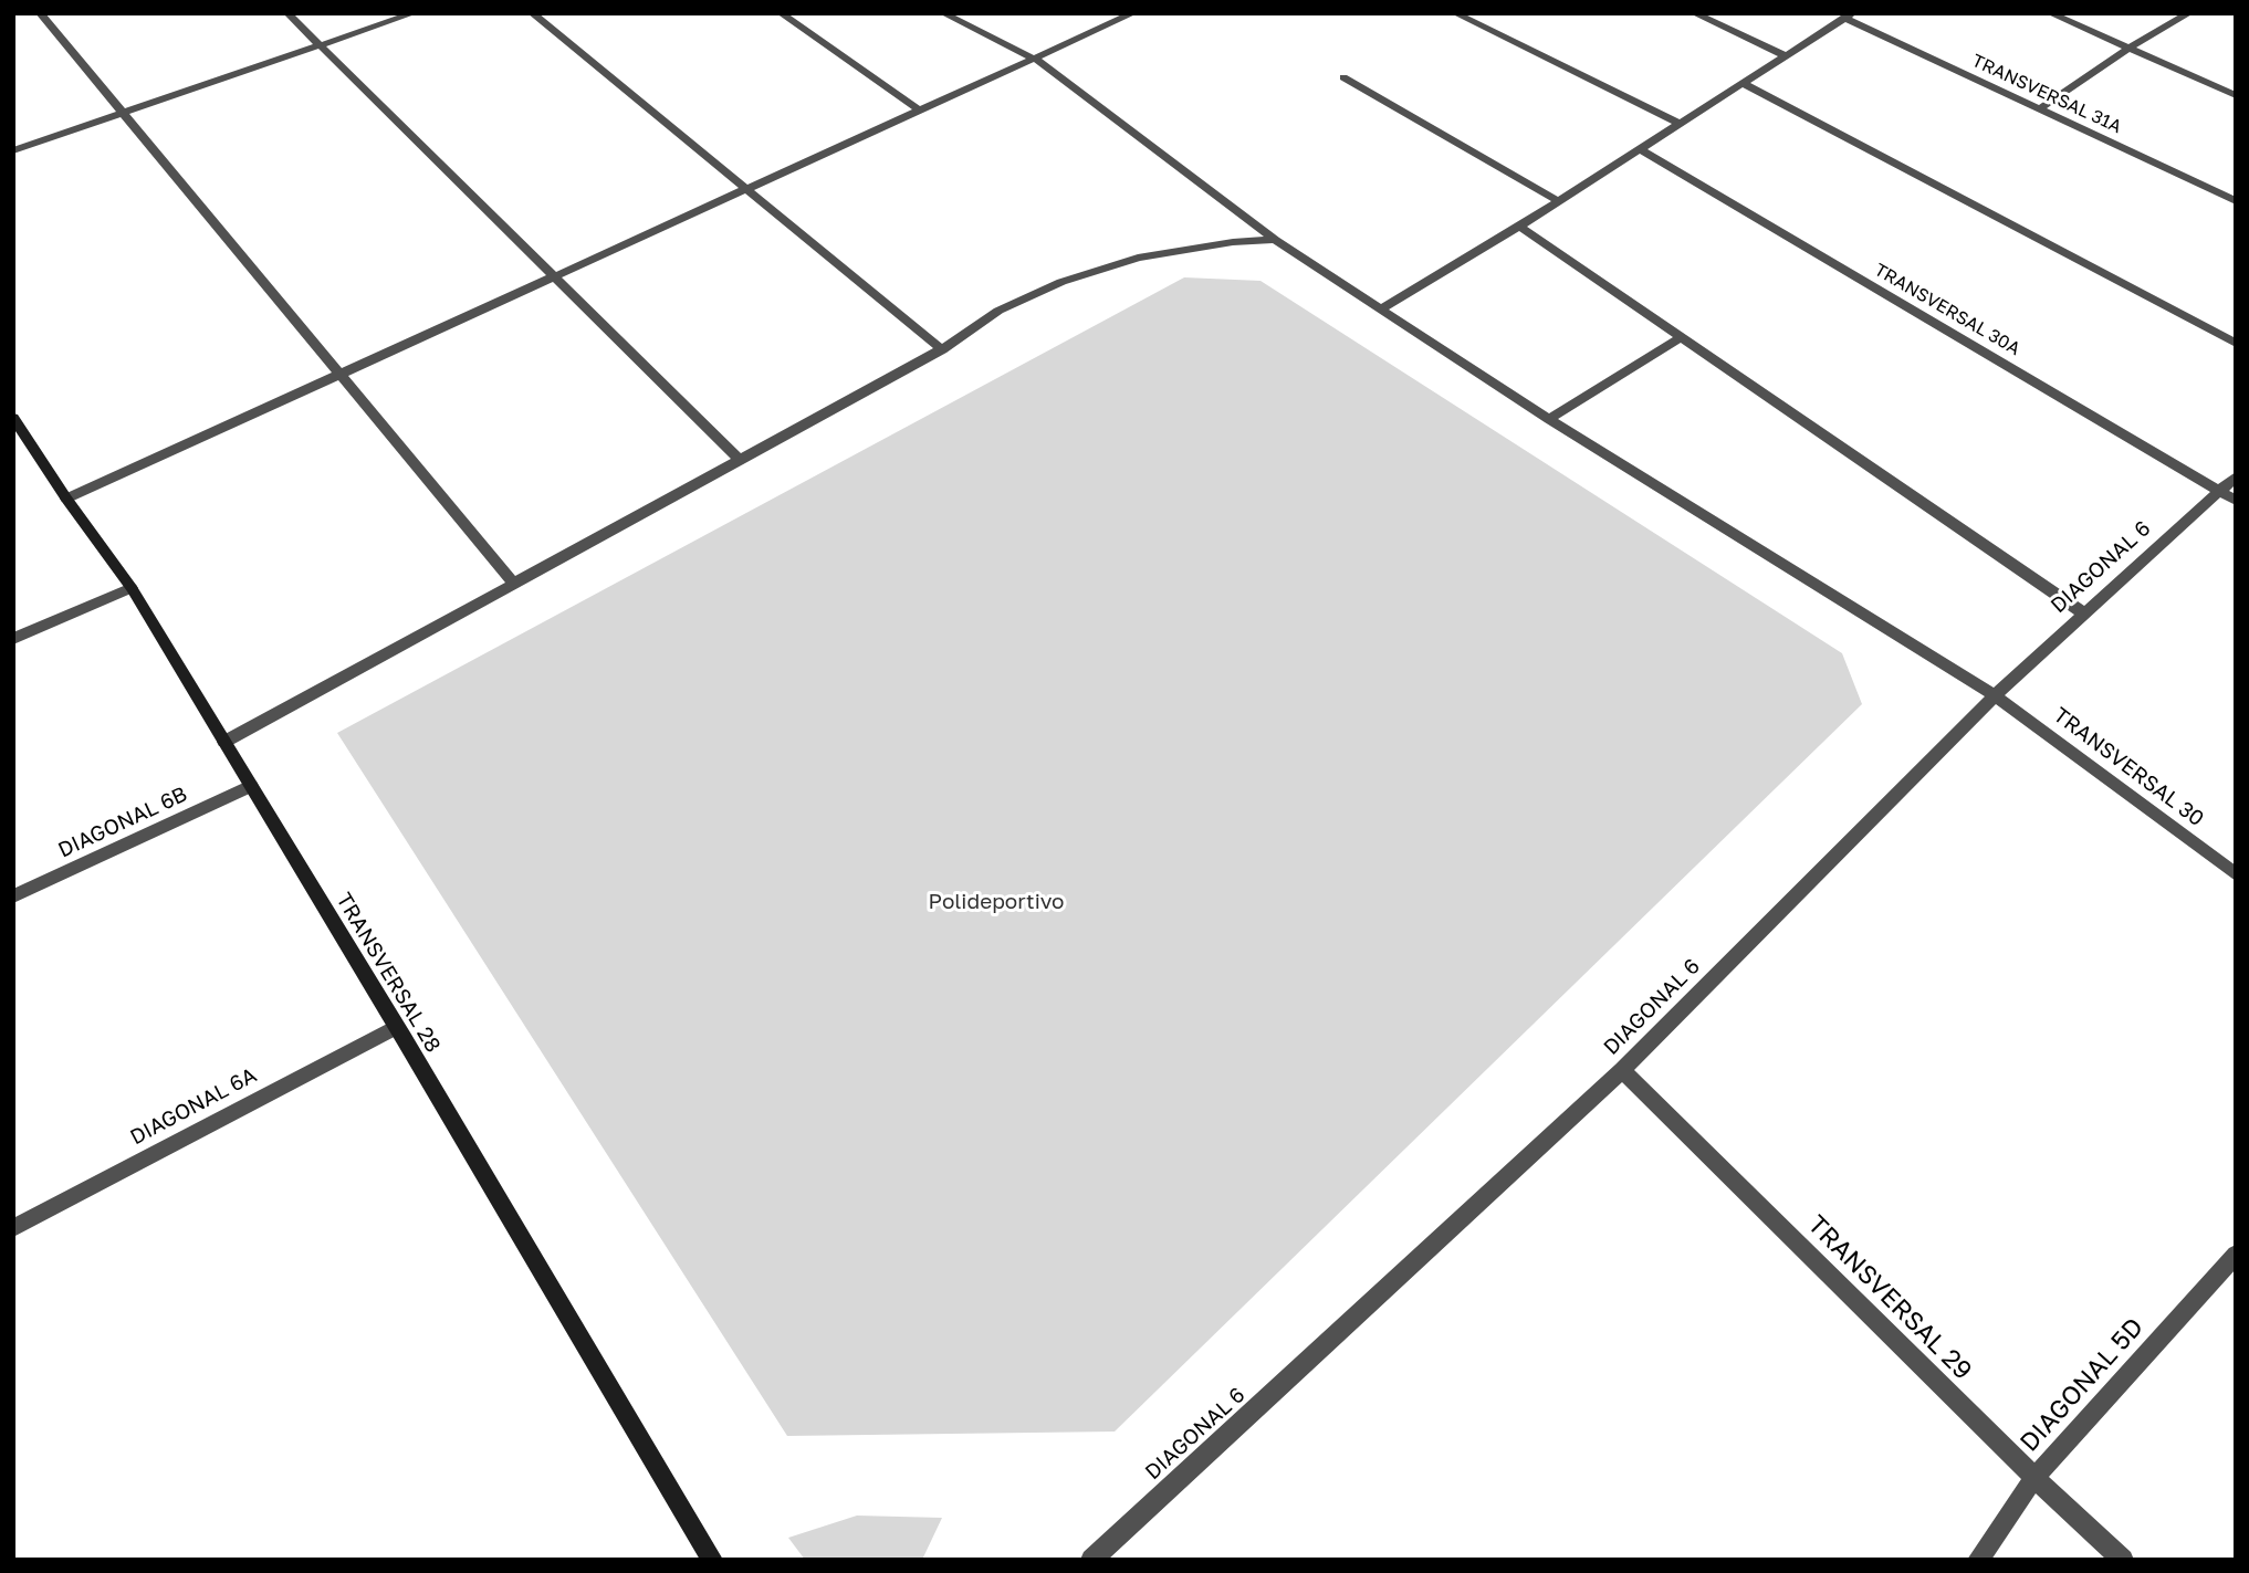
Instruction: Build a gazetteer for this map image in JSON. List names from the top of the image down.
{
  "streets": {
    "main road": ["TRANSVERSAL 28"],
    "street": [
      "TRANSVERSAL 31A",
      "TRANSVERSAL 30A",
      "DIAGONAL 6",
      "TRANSVERSAL 30",
      "DIAGONAL 6B",
      "DIAGONAL 6A",
      "TRANSVERSAL 29",
      "DIAGONAL 5D"
    ]
  },
  "crossings": [
    ["TRANSVERSAL 30A", "DIAGONAL 6"],
    ["DIAGONAL 6", "TRANSVERSAL 30"],
    ["DIAGONAL 6", "TRANSVERSAL 29"],
    ["DIAGONAL 6B", "TRANSVERSAL 28"],
    ["TRANSVERSAL 28", "DIAGONAL 6A"],
    ["TRANSVERSAL 29", "DIAGONAL 5D"]
  ],
  "parks": ["Polideportivo"]
}
